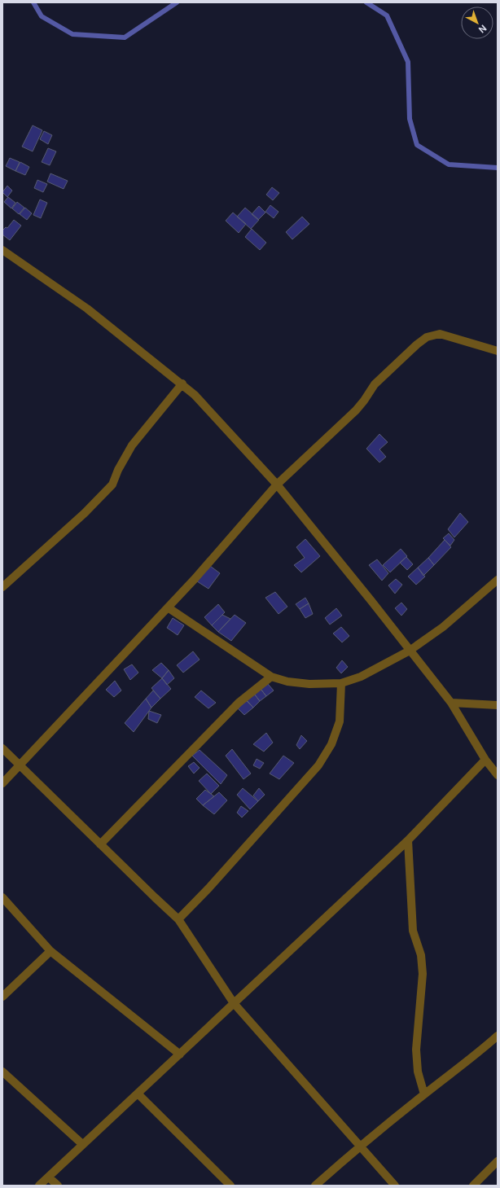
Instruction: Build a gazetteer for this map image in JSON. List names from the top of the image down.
{
  "north": "bottom right"
}
